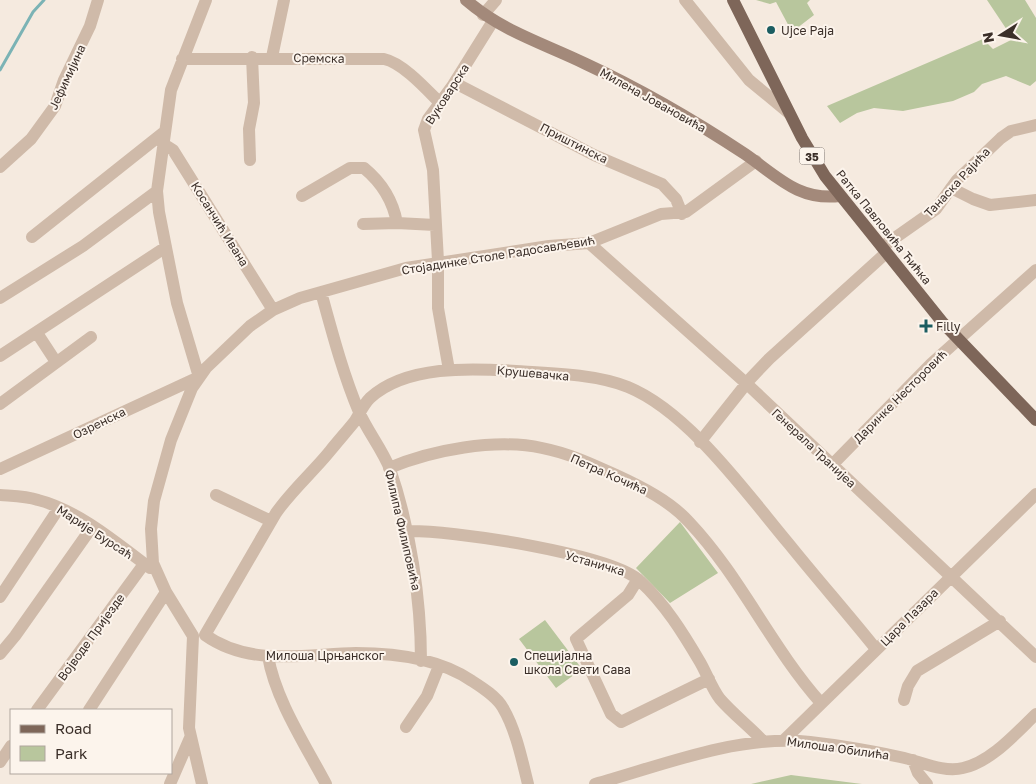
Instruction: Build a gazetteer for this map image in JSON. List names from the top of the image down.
{
  "streets": {
    "main road": ["Милена Јовановића", "35", "Ратка Павловића Ћићка"],
    "street": [
      "Сремска",
      "Јефимијина",
      "Вуковарска",
      "Приштинска",
      "Танаска Рајића",
      "Косанчић Ивана",
      "Стојадинке Столе Радосављевић",
      "Крушевачка",
      "Даринке Несторовић",
      "Озренска",
      "Генерала Транијеа",
      "Петра Кочића",
      "Филипа Филиповића",
      "Марије Бурсаћ",
      "Устаничка",
      "Цара Лазара",
      "Војводе Пријезде",
      "Милоша Црњанског",
      "Милоша Обилића"
    ]
  },
  "crossings": [
    ["Сремска", "Вуковарска"],
    ["Вуковарска", "Милена Јовановића"],
    ["Вуковарска", "Приштинска"],
    ["Вуковарска", "Стојадинке Столе Радосављевић"],
    ["Вуковарска", "Крушевачка"],
    ["Милена Јовановића", "Ратка Павловића Ћићка"],
    ["Приштинска", "Стојадинке Столе Радосављевић"],
    ["Танаска Рајића", "Ратка Павловића Ћићка"],
    ["Танаска Рајића", "Крушевачка"],
    ["Танаска Рајића", "Генерала Транијеа"],
    ["Косанчић Ивана", "Стојадинке Столе Радосављевић"],
    ["Ратка Павловића Ћићка", "Даринке Несторовић"],
    ["Стојадинке Столе Радосављевић", "Крушевачка"],
    ["Стојадинке Столе Радосављевић", "Озренска"],
    ["Стојадинке Столе Радосављевић", "Генерала Транијеа"],
    ["Стојадинке Столе Радосављевић", "Филипа Филиповића"],
    ["Стојадинке Столе Радосављевић", "Марије Бурсаћ"],
    ["Стојадинке Столе Радосављевић", "Милоша Црњанског"],
    ["Крушевачка", "Филипа Филиповића"],
    ["Крушевачка", "Цара Лазара"],
    ["Крушевачка", "Милоша Црњанског"],
    ["Даринке Несторовић", "Генерала Транијеа"],
    ["Генерала Транијеа", "Цара Лазара"],
    ["Петра Кочића", "Филипа Филиповића"],
    ["Петра Кочића", "Цара Лазара"],
    ["Филипа Филиповића", "Устаничка"],
    ["Филипа Филиповића", "Милоша Црњанског"],
    ["Марије Бурсаћ", "Војводе Пријезде"],
    ["Устаничка", "Милоша Обилића"],
    ["Цара Лазара", "Милоша Обилића"]
  ],
  "places": {
    "other": ["Ujce Paja", "Специјална школа Свети Сава"],
    "health": ["Filly"]
  },
  "legend": ["Road", "Park"],
  "north": "left"
}
